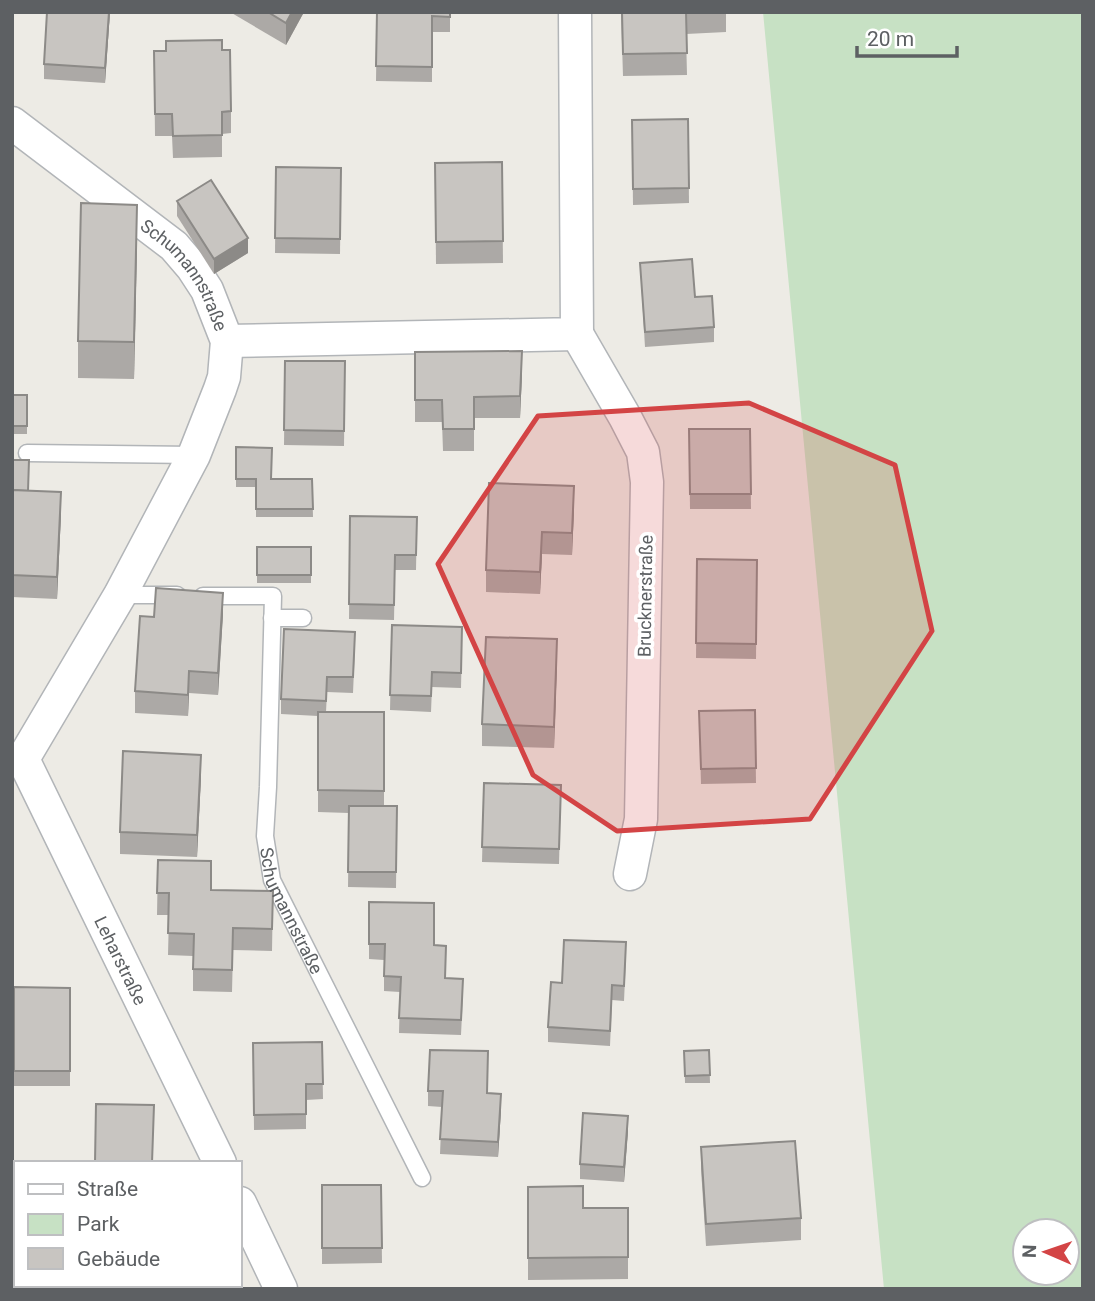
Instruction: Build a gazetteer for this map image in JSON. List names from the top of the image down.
{
  "streets": {
    "street": ["Schumannstraße", "Brucknerstraße", "Leharstraße"]
  },
  "crossings": [
    ["Schumannstraße", "Leharstraße"]
  ],
  "legend": ["Straße", "Park", "Gebäude"],
  "scale_bar": "20 m",
  "north": "left"
}
